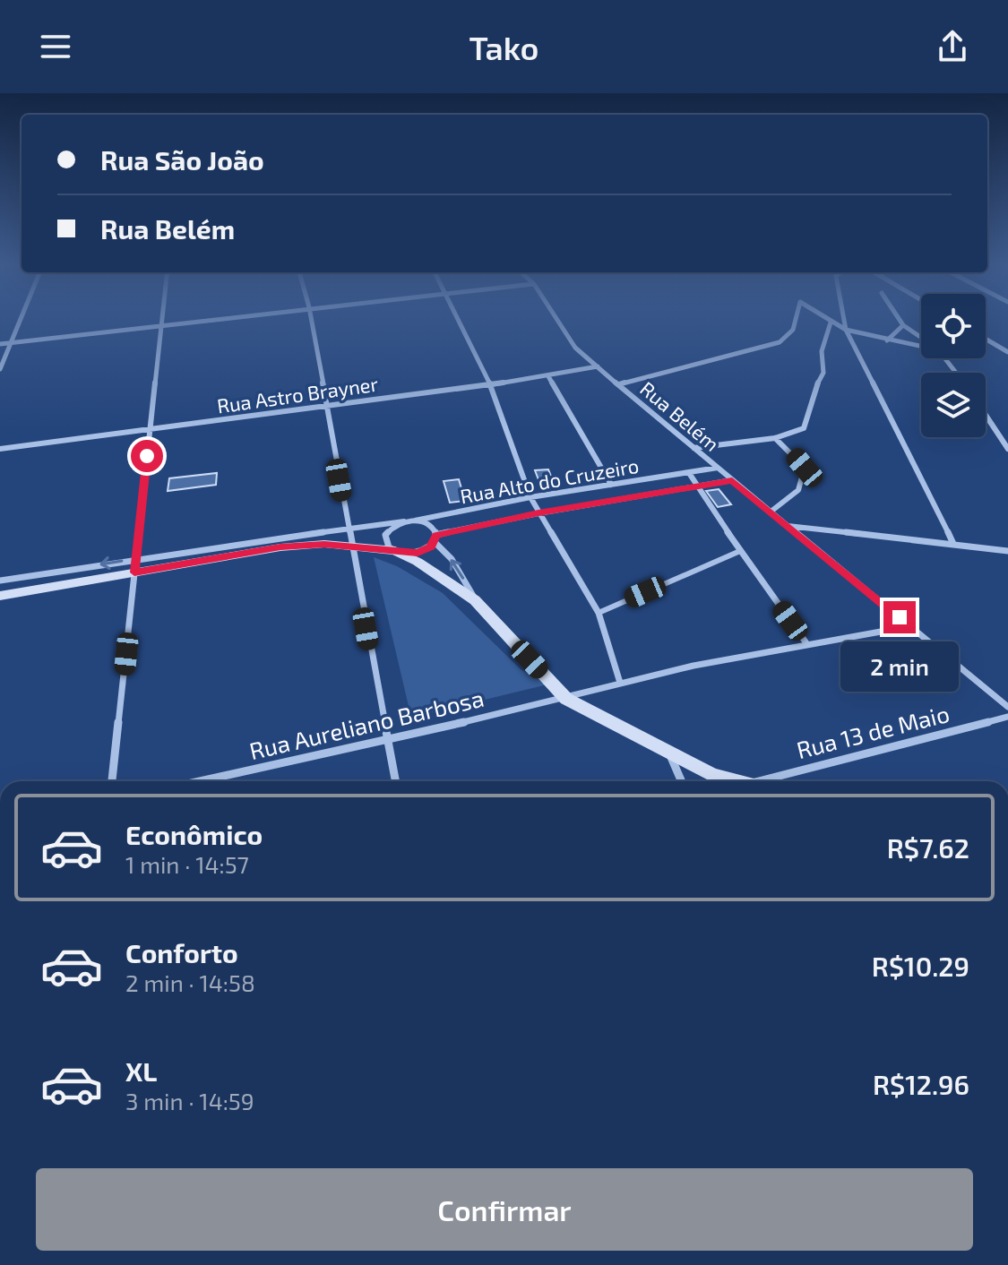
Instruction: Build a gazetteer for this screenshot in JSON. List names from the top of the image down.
{
  "streets": {
    "street": [
      "Rua Astro Brayner",
      "Rua Belém",
      "Rua Alto do Cruzeiro",
      "Rua Aureliano Barbosa",
      "Rua 13 de Maio"
    ]
  },
  "crossings": [
    ["Rua Astro Brayner", "Rua Belém"],
    ["Rua Belém", "Rua Alto do Cruzeiro"],
    ["Rua Belém", "Rua Aureliano Barbosa"]
  ],
  "page": {
    "header": "Tako",
    "banner": ["Rua São João", "Rua Belém"],
    "bubble": "2 min",
    "list": [
      {
        "name": "Econômico",
        "note": "1 min · 14:57",
        "value": "R$7.62"
      },
      {
        "name": "Conforto",
        "note": "2 min · 14:58",
        "value": "R$10.29"
      },
      {
        "name": "XL",
        "note": "3 min · 14:59",
        "value": "R$12.96"
      }
    ],
    "buttons": "Confirmar"
  }
}
